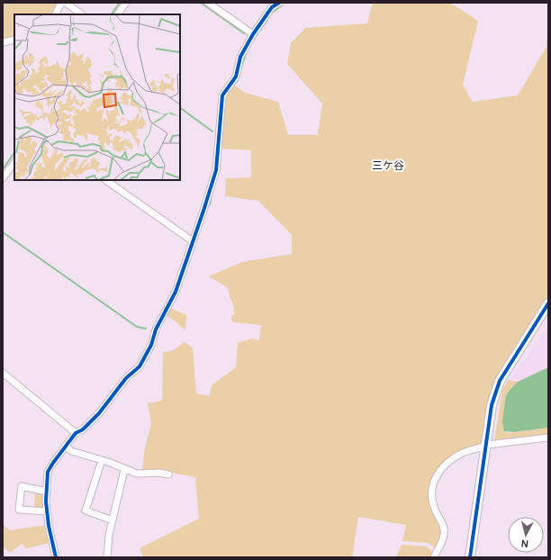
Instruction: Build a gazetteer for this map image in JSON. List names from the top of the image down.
{
  "districts": ["三ケ谷"],
  "north": "bottom"
}
